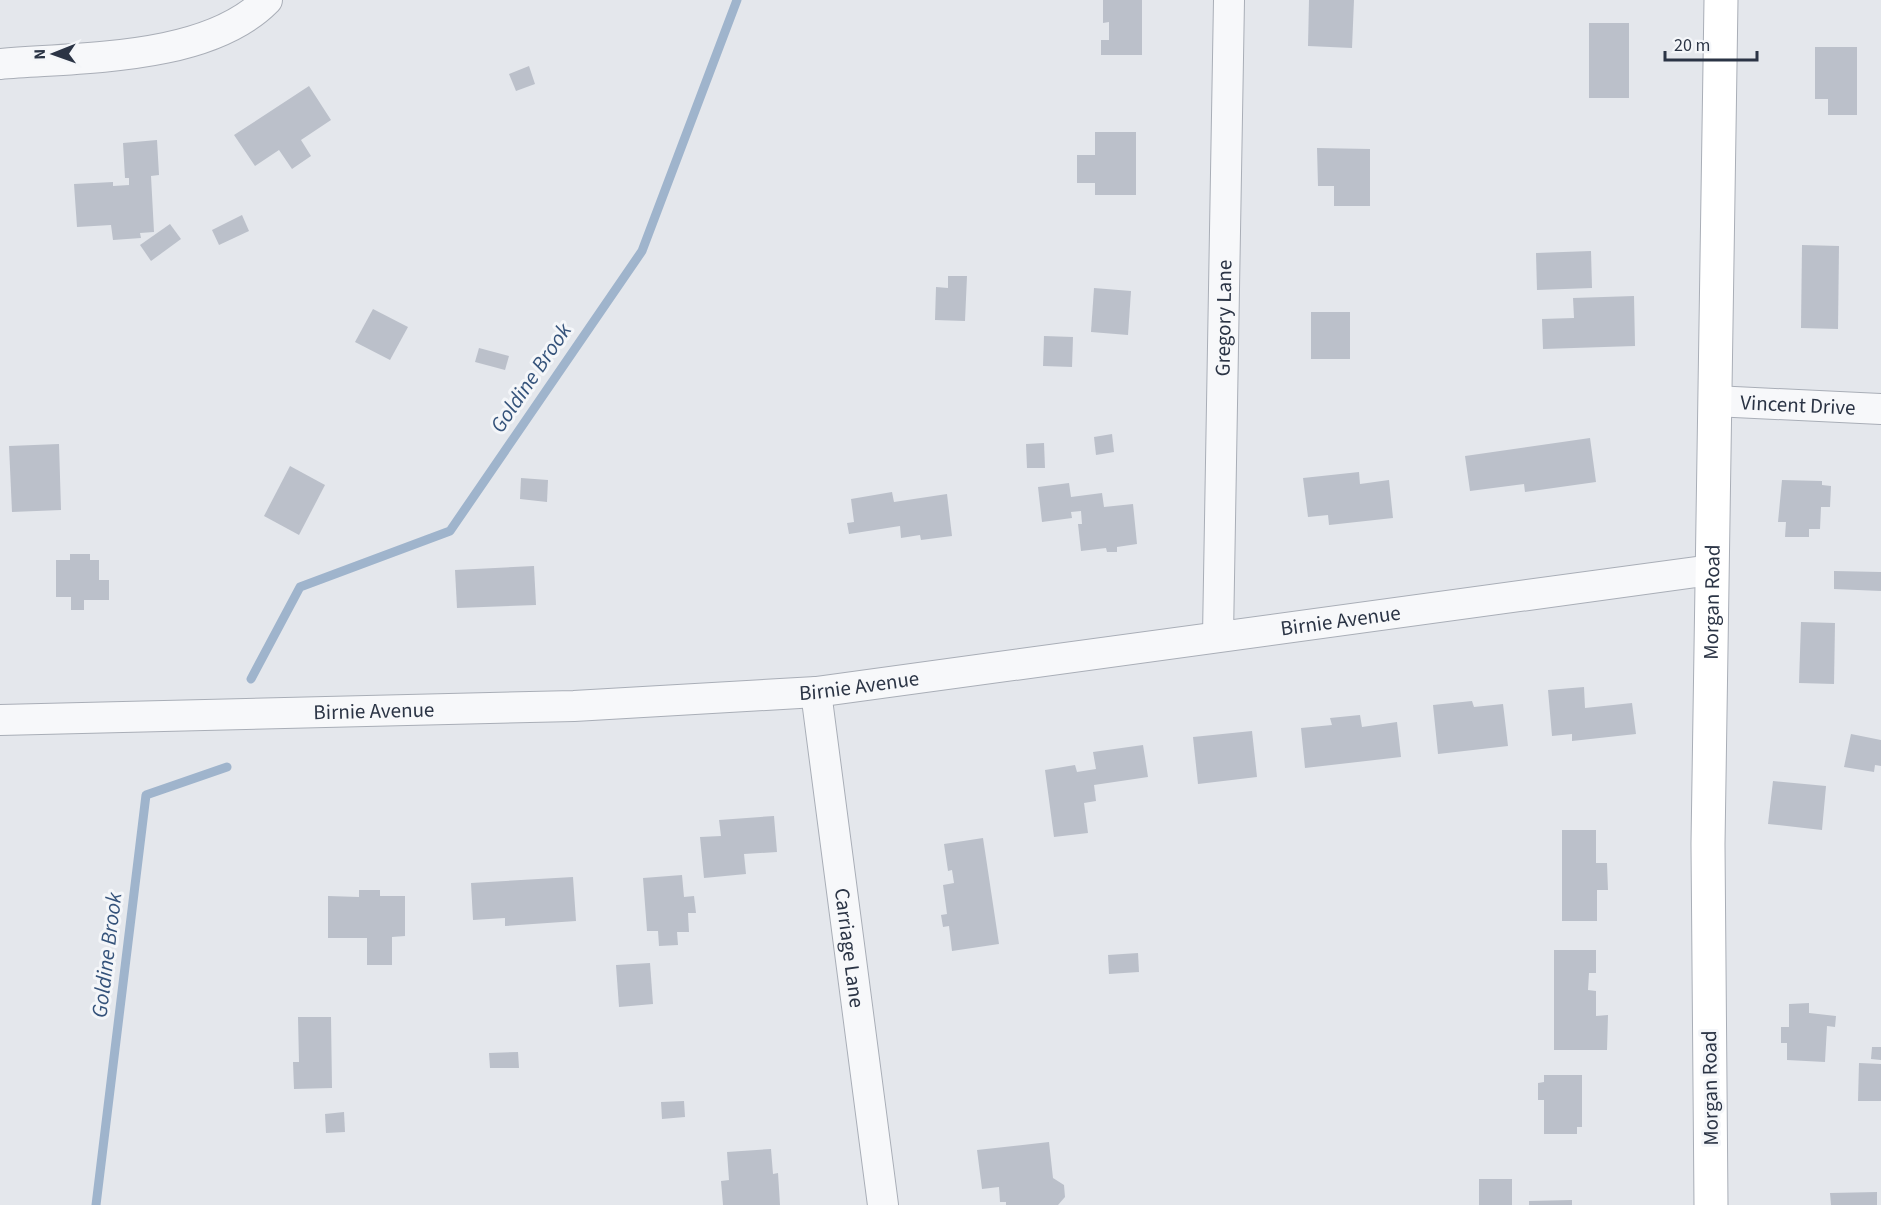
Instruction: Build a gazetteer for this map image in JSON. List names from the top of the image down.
{
  "streets": {
    "main road": ["Morgan Road"],
    "street": [
      "Gregory Lane",
      "Vincent Drive",
      "Birnie Avenue",
      "Carriage Lane"
    ]
  },
  "crossings": [
    ["Gregory Lane", "Birnie Avenue"],
    ["Vincent Drive", "Morgan Road"],
    ["Morgan Road", "Birnie Avenue"],
    ["Birnie Avenue", "Carriage Lane"]
  ],
  "water": ["Goldine Brook"],
  "scale_bar": "20 m",
  "north": "left"
}
